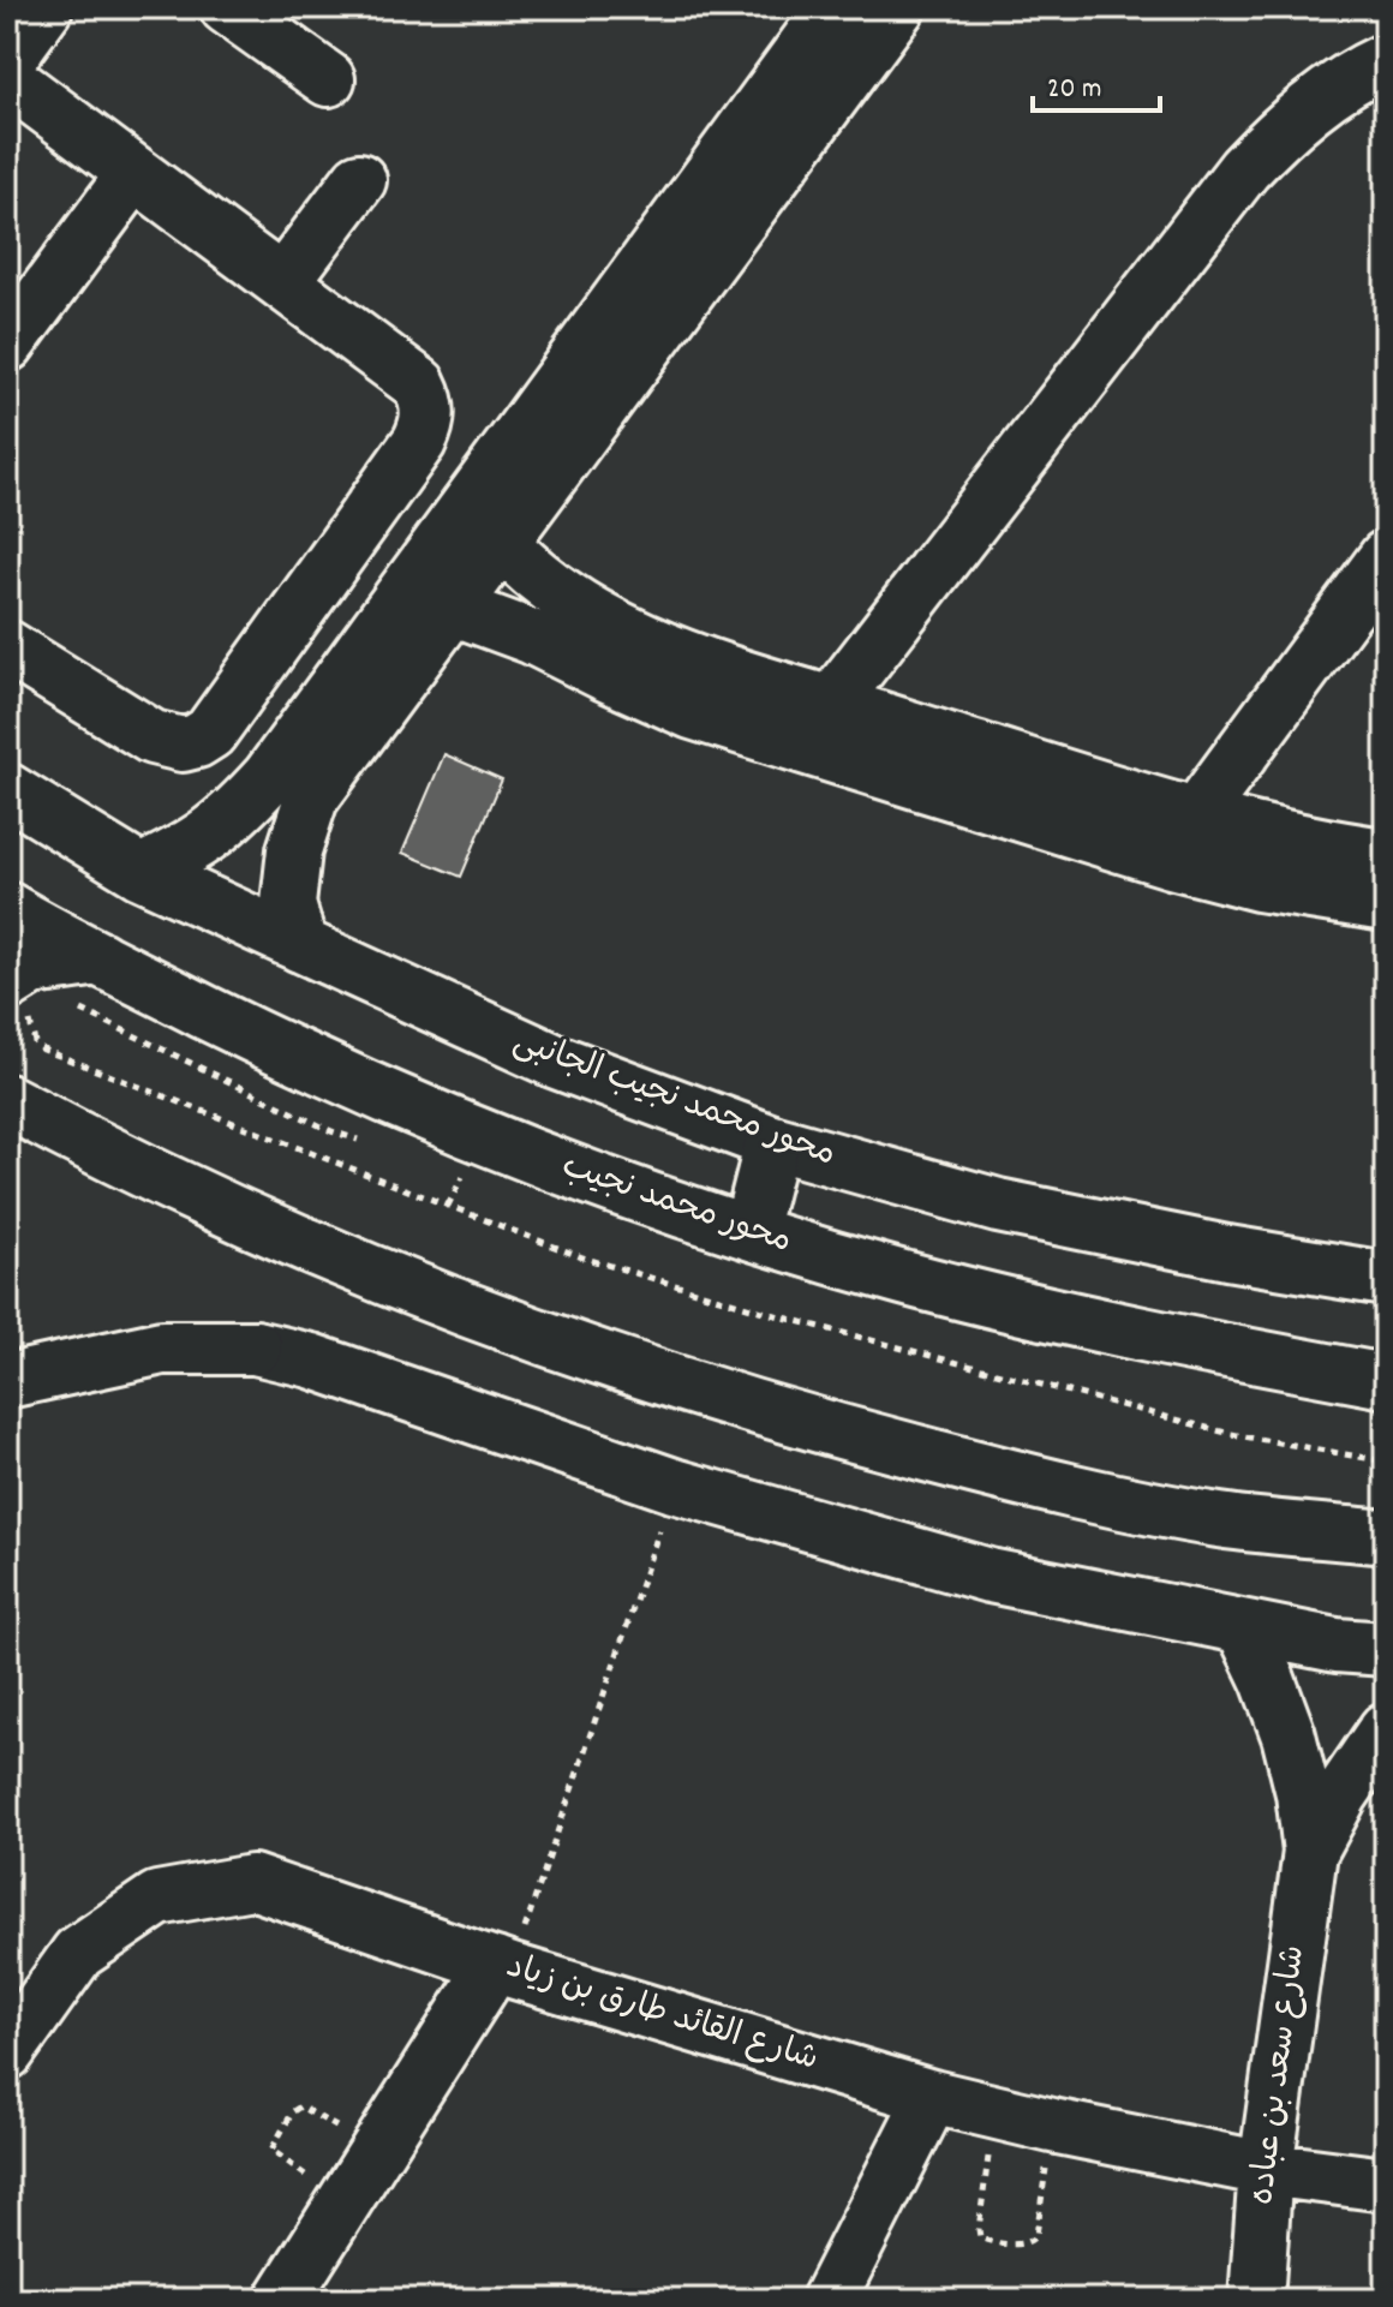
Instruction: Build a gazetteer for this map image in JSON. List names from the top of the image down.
{
  "streets": {
    "street": [
      "محور محمد نجيب الجانبى",
      "محور محمد نجيب",
      "شارع القائد طارق بن زياد",
      "شارع سعد بن عباده"
    ]
  },
  "crossings": [
    ["شارع القائد طارق بن زياد", "شارع سعد بن عباده"]
  ],
  "scale_bar": "20 m"
}
